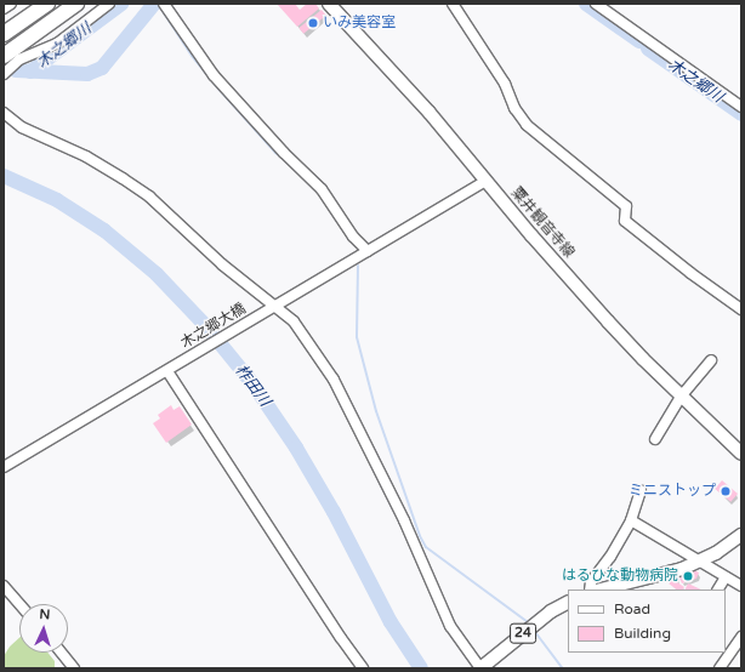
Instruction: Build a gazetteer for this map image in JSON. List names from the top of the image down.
{
  "streets": {
    "main road": ["粟井観音寺線", "24"],
    "street": ["木之郷大橋"]
  },
  "crossings": [
    ["粟井観音寺線", "木之郷大橋"]
  ],
  "water": ["木之郷川", "柞田川"],
  "places": ["いみ美容室", "ミニストップ", "はるひな動物病院"],
  "legend": ["Road", "Building"],
  "north": "top"
}
